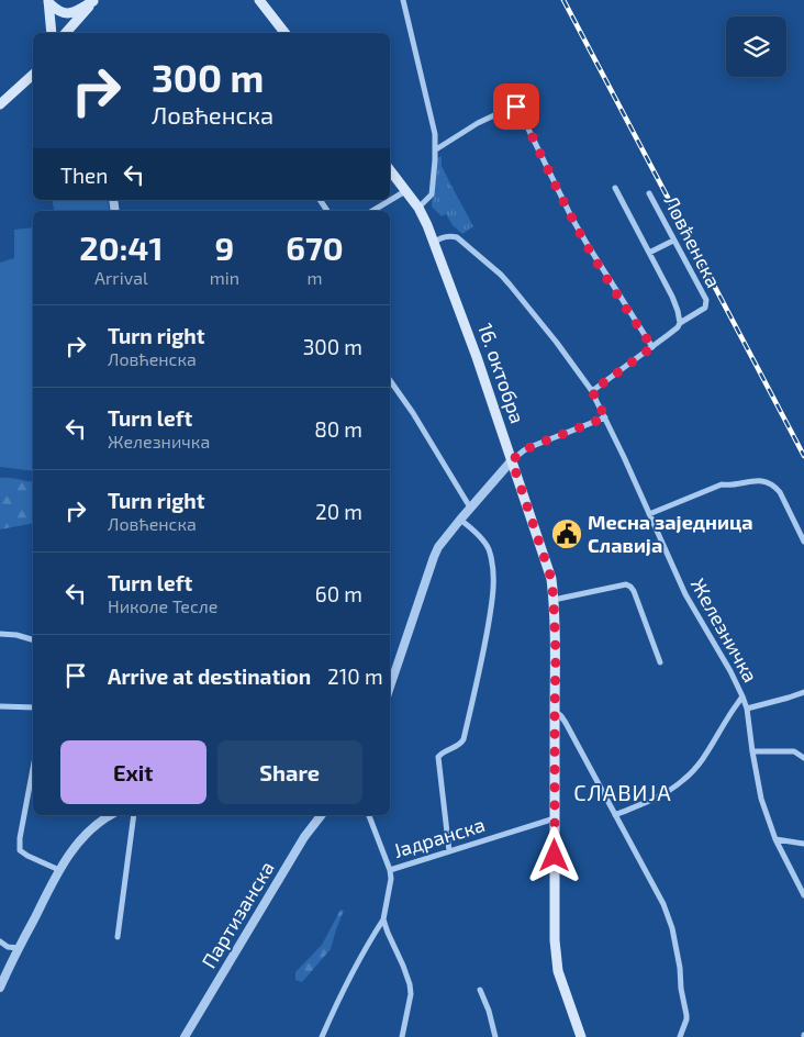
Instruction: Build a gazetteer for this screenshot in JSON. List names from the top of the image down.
{
  "streets": {
    "main road": ["16. октобра"],
    "street": [
      "Ловћенска",
      "Железничка",
      "Јадранска",
      "Партизанска"
    ]
  },
  "crossings": [
    ["Ловћенска", "Железничка"],
    ["16. октобра", "Железничка"],
    ["16. октобра", "Јадранска"]
  ],
  "districts": ["СЛАВИЈА"],
  "places": {
    "public building": ["Месна заједница Славија"]
  },
  "page": {
    "turn": ["300 m", "Ловћенска"],
    "then": "Then",
    "eta": [
      "20:41",
      "Arrival",
      "9",
      "min",
      "670",
      "m"
    ],
    "list": [
      {
        "name": "Turn right",
        "note": "Ловћенска",
        "value": "300 m"
      },
      {
        "name": "Turn left",
        "note": "Железничка",
        "value": "80 m"
      },
      {
        "name": "Turn right",
        "note": "Ловћенска",
        "value": "20 m"
      },
      {
        "name": "Turn left",
        "note": "Николе Тесле",
        "value": "60 m"
      },
      {
        "name": "Arrive at destination",
        "value": "210 m"
      }
    ],
    "buttons": ["Exit", "Share"]
  }
}
